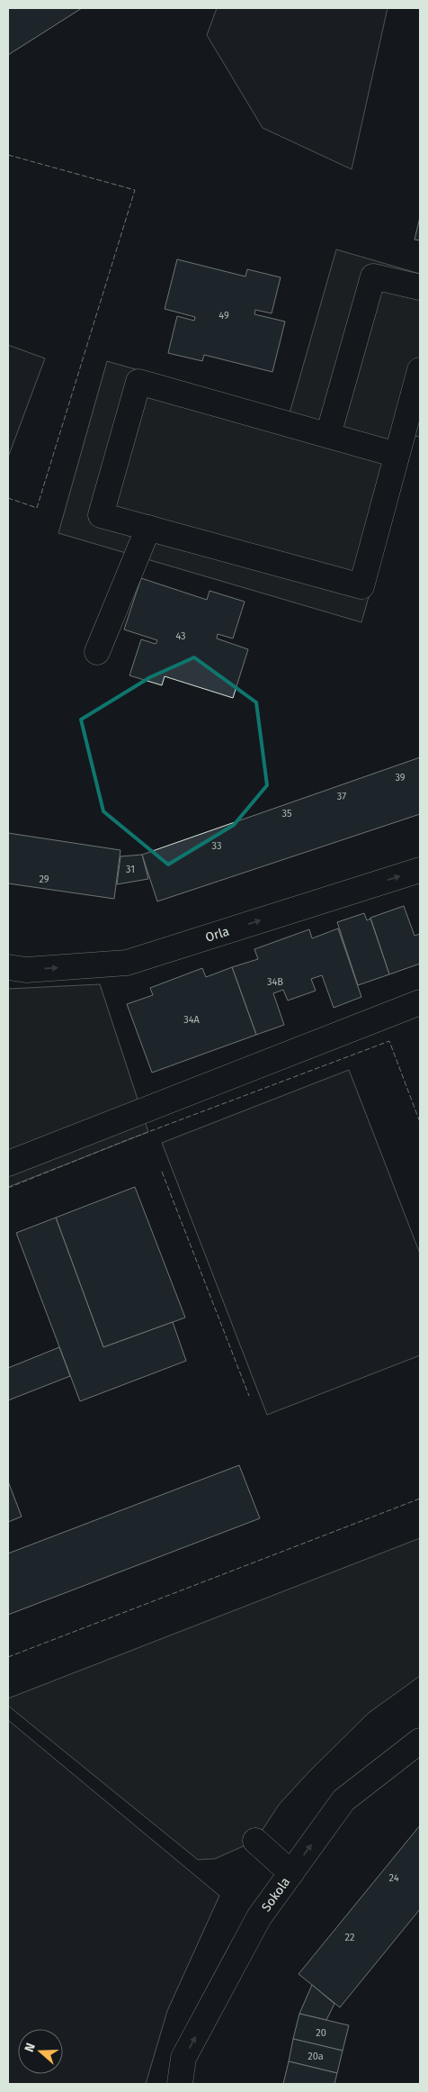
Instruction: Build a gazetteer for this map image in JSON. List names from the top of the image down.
{
  "streets": {
    "street": ["Orla", "Sokola"]
  },
  "one_way": ["Sokola"],
  "house_numbers": [
    "49",
    "43",
    "39",
    "37",
    "35",
    "33",
    "31",
    "29",
    "34B",
    "34A",
    "24",
    "22",
    "20",
    "20a"
  ],
  "north": "left"
}
